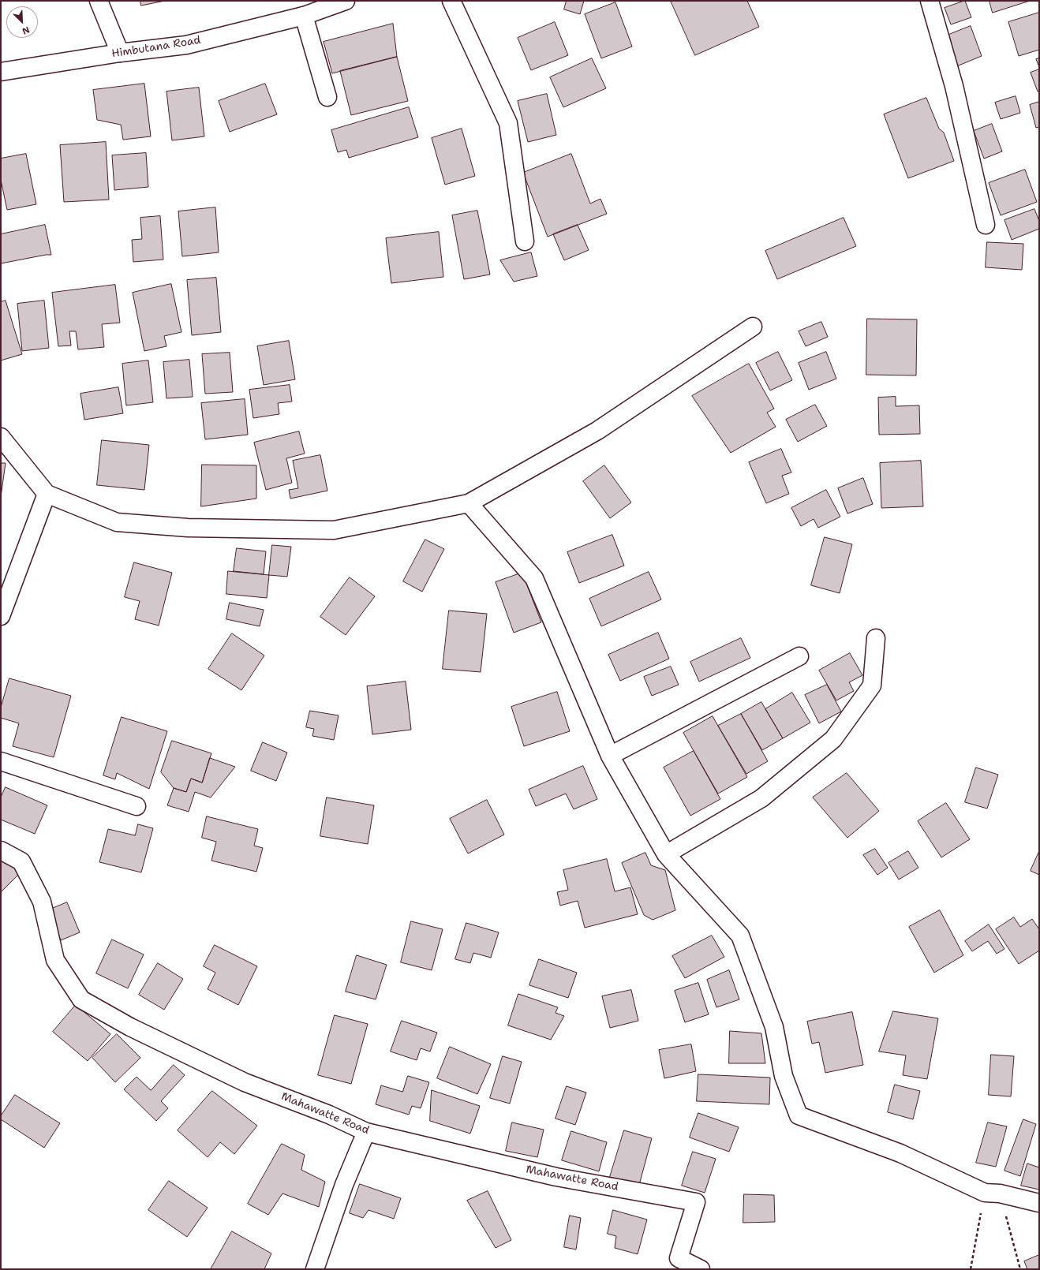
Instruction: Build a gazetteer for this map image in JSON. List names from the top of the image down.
{
  "streets": {
    "street": ["Himbutana Road", "Mahawatte Road"]
  },
  "north": "bottom right"
}
